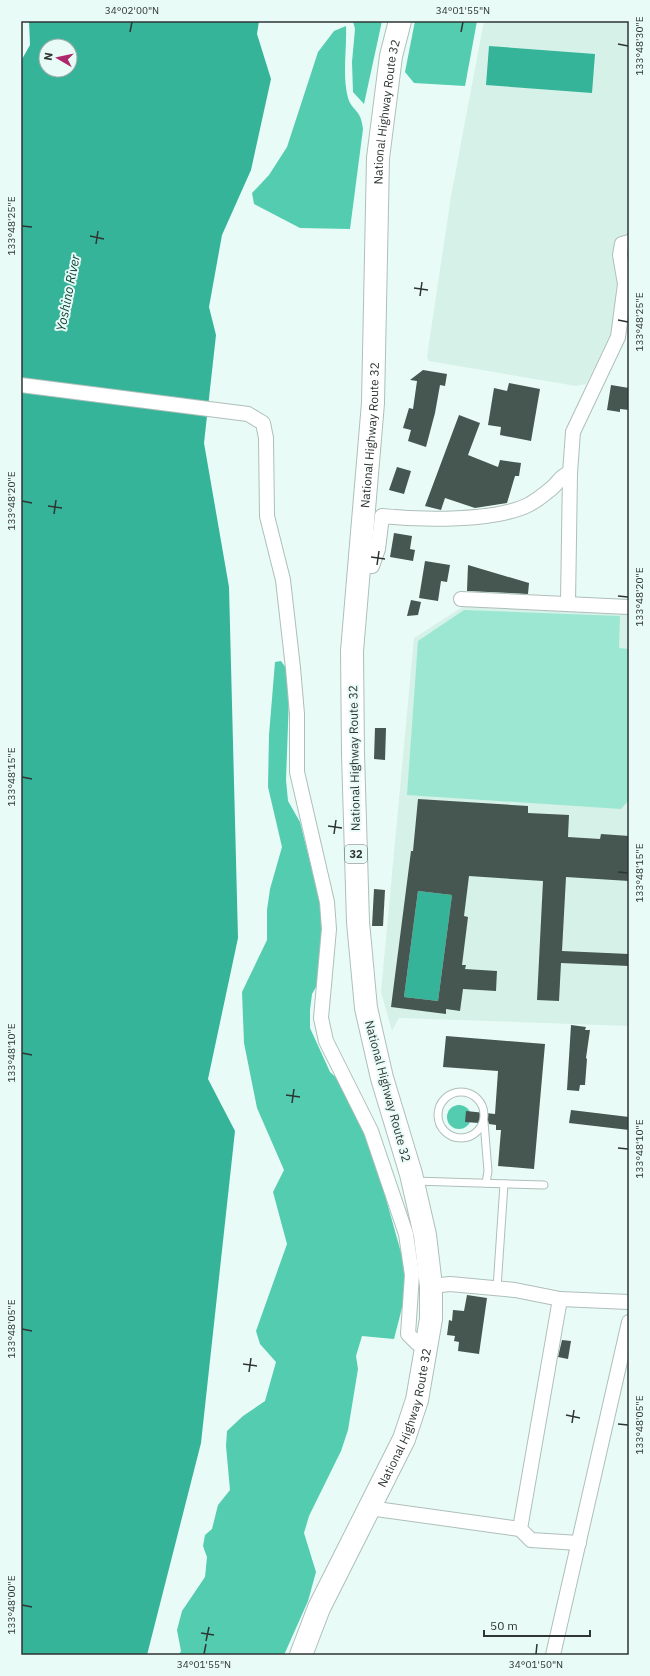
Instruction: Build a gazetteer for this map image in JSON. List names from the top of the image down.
{
  "streets": {
    "highway": ["National Highway Route 32", "32"]
  },
  "water": ["Yoshino River"],
  "scale_bar": "50 m",
  "north": "left",
  "coordinates": [
    "34°02'00\"N",
    "34°01'55\"N",
    "133°48'30\"E",
    "133°48'25\"E",
    "133°48'20\"E",
    "133°48'15\"E",
    "133°48'10\"E",
    "133°48'05\"E",
    "133°48'00\"E",
    "34°01'50\"N"
  ]
}
